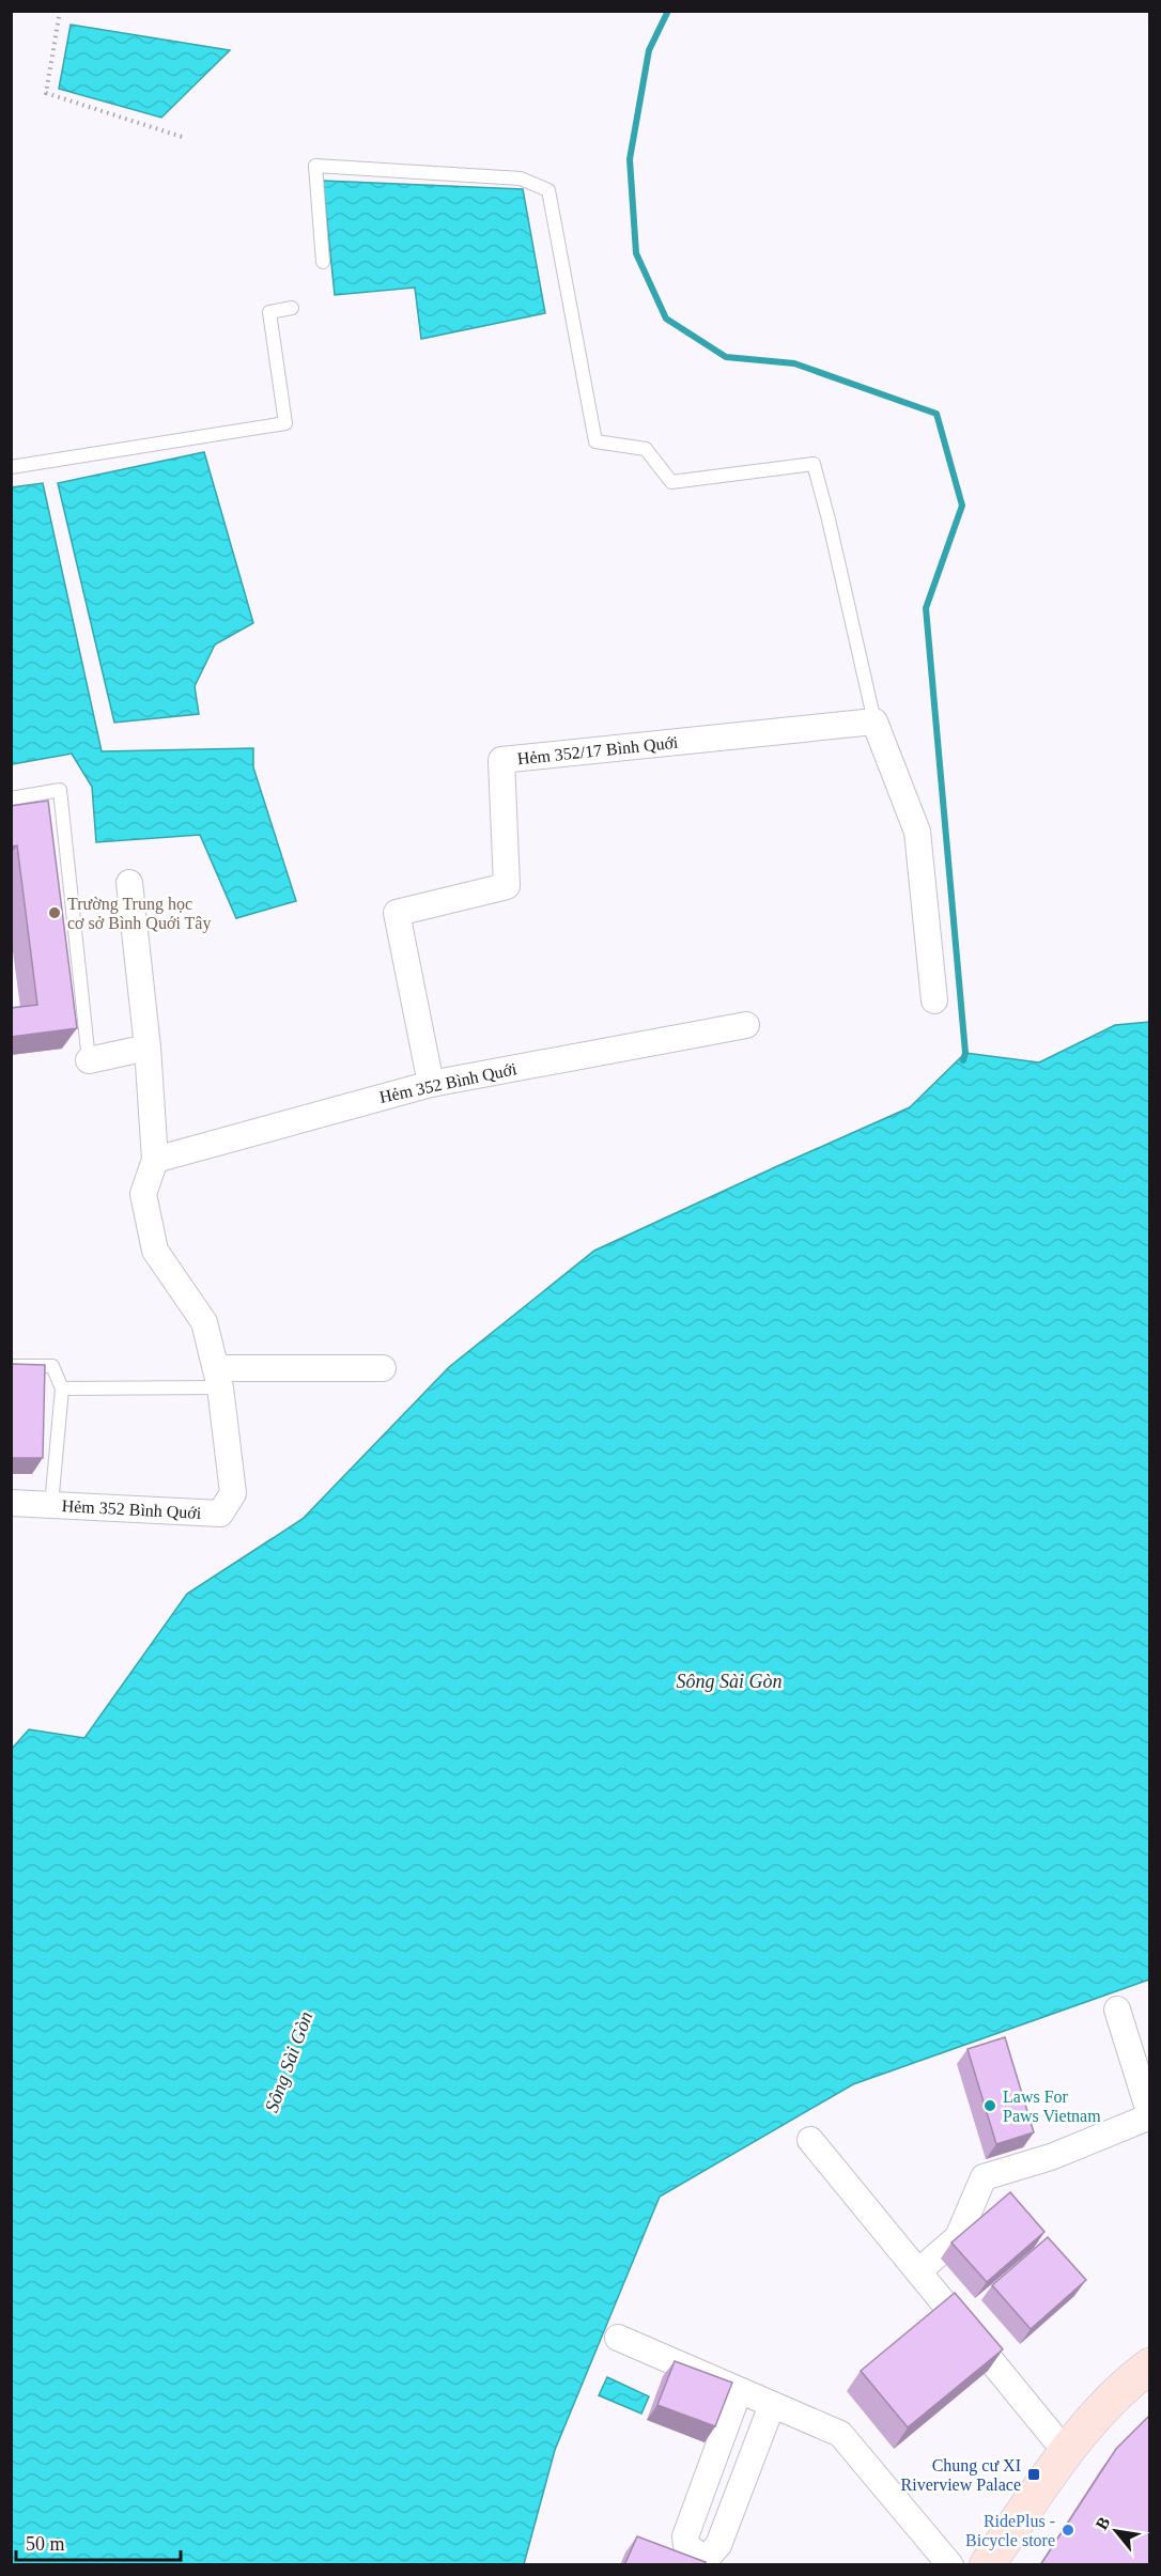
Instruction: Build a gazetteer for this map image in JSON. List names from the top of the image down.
{
  "streets": {
    "street": ["Hẻm 352/17 Bình Quới", "Hẻm 352 Bình Quới"]
  },
  "crossings": [
    ["Hẻm 352/17 Bình Quới", "Hẻm 352 Bình Quới"]
  ],
  "water": ["Sông Sài Gòn"],
  "places": {
    "other": ["Trường Trung học cơ sở Bình Quới Tây", "Laws For Paws Vietnam", "RidePlus - Bicycle store"],
    "transit": ["Chung cư XI Riverview Palace"]
  },
  "scale_bar": "50 m",
  "north": "top left"
}
